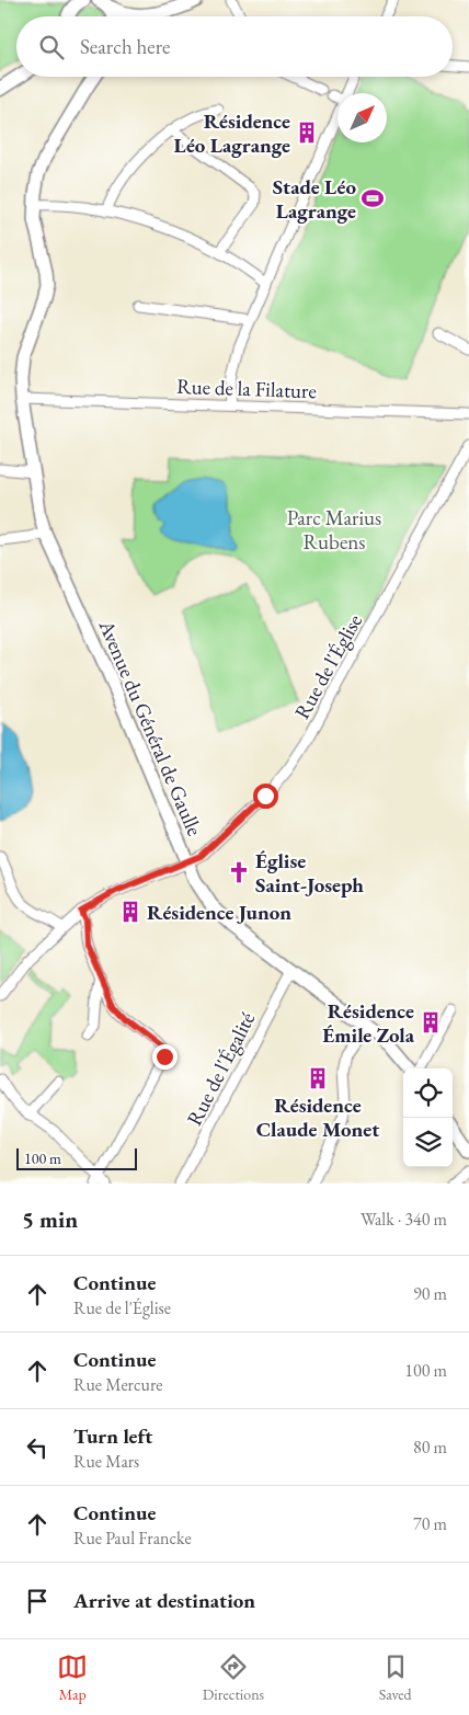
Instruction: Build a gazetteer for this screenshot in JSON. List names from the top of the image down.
{
  "streets": {
    "street": [
      "Rue de la Filature",
      "Rue de l'Église",
      "Avenue du Général de Gaulle",
      "Rue de l'Égalité"
    ]
  },
  "crossings": [
    ["Rue de la Filature", "Avenue du Général de Gaulle"],
    ["Rue de l'Église", "Avenue du Général de Gaulle"],
    ["Avenue du Général de Gaulle", "Rue de l'Égalité"]
  ],
  "parks": ["Parc Marius Rubens"],
  "places": {
    "building": [
      "Résidence Léo Lagrange",
      "Résidence Junon",
      "Résidence Émile Zola",
      "Résidence Claude Monet"
    ],
    "sports": ["Stade Léo Lagrange"],
    "church": ["Église Saint-Joseph"]
  },
  "scale_bar": "100 m",
  "north": "top right",
  "page": {
    "search": "Search here",
    "scale": "100 m",
    "heading": ["5 min", "Walk · 340 m"],
    "list": [
      ["Continue", "Rue de l'Église", "90 m"],
      ["Continue", "Rue Mercure", "100 m"],
      ["Turn left", "Rue Mars", "80 m"],
      ["Continue", "Rue Paul Francke", "70 m"],
      "Arrive at destination"
    ],
    "nav": ["Map", "Directions", "Saved"]
  }
}
